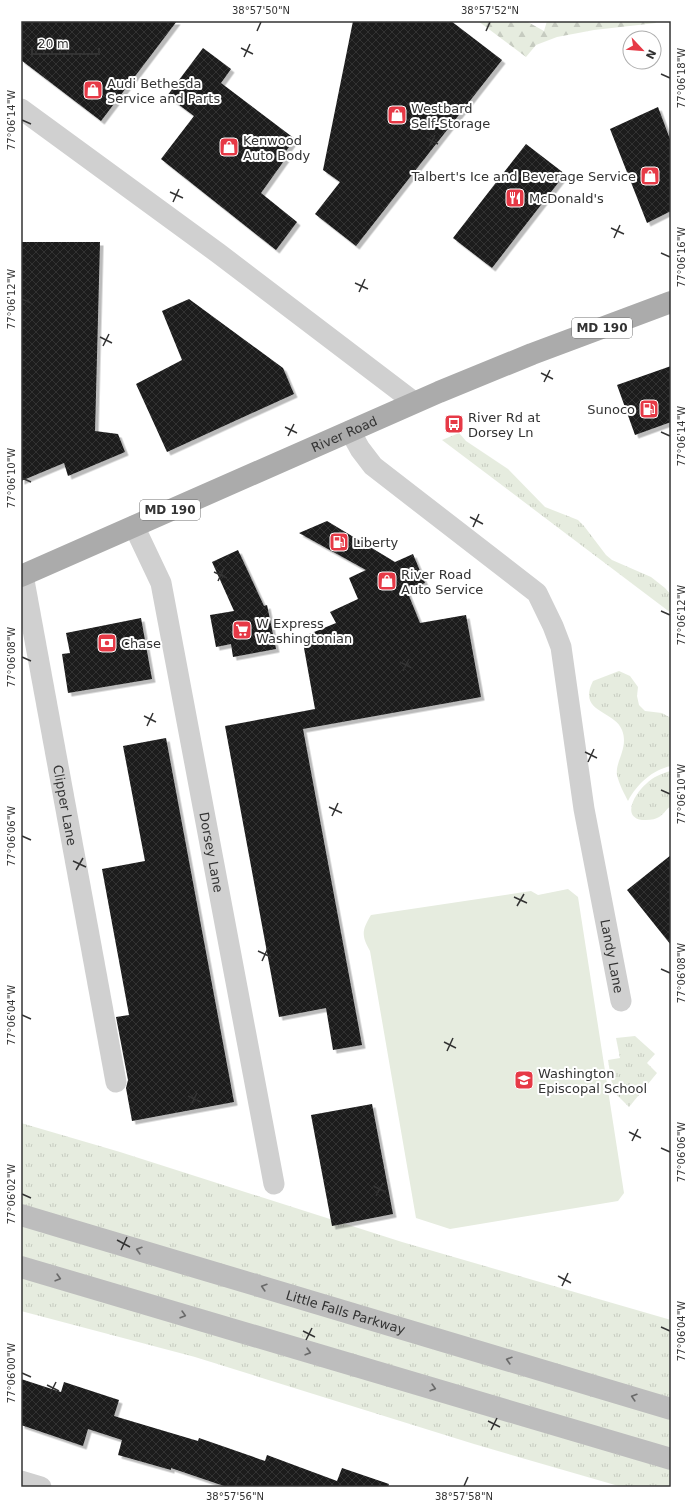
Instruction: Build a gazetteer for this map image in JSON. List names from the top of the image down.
{
  "streets": {
    "main road": ["MD 190", "River Road", "Little Falls Parkway"],
    "street": ["Clipper Lane", "Dorsey Lane", "Landy Lane"]
  },
  "crossings": [
    ["River Road", "Clipper Lane"],
    ["River Road", "Dorsey Lane"],
    ["River Road", "Landy Lane"]
  ],
  "places": {
    "shop": [
      "Audi Bethesda Service and Parts",
      "Westbard Self-Storage",
      "Kenwood Auto Body",
      "Talbert's Ice and Beverage Service",
      "River Road Auto Service"
    ],
    "restaurant": ["McDonald's"],
    "fuel station": ["Sunoco", "Liberty"],
    "bus stop": ["River Rd at Dorsey Ln"],
    "supermarket": ["W Express Washingtonian"],
    "bank": ["Chase"],
    "school or university": ["Washington Episcopal School"]
  },
  "scale_bar": "20 m",
  "north": "bottom right",
  "coordinates": [
    "38°57'50\"N",
    "38°57'52\"N",
    "77°06'18\"W",
    "77°06'14\"W",
    "77°06'16\"W",
    "77°06'12\"W",
    "77°06'10\"W",
    "77°06'08\"W",
    "77°06'06\"W",
    "77°06'04\"W",
    "77°06'02\"W",
    "77°06'00\"W",
    "38°57'56\"N",
    "38°57'58\"N"
  ]
}
